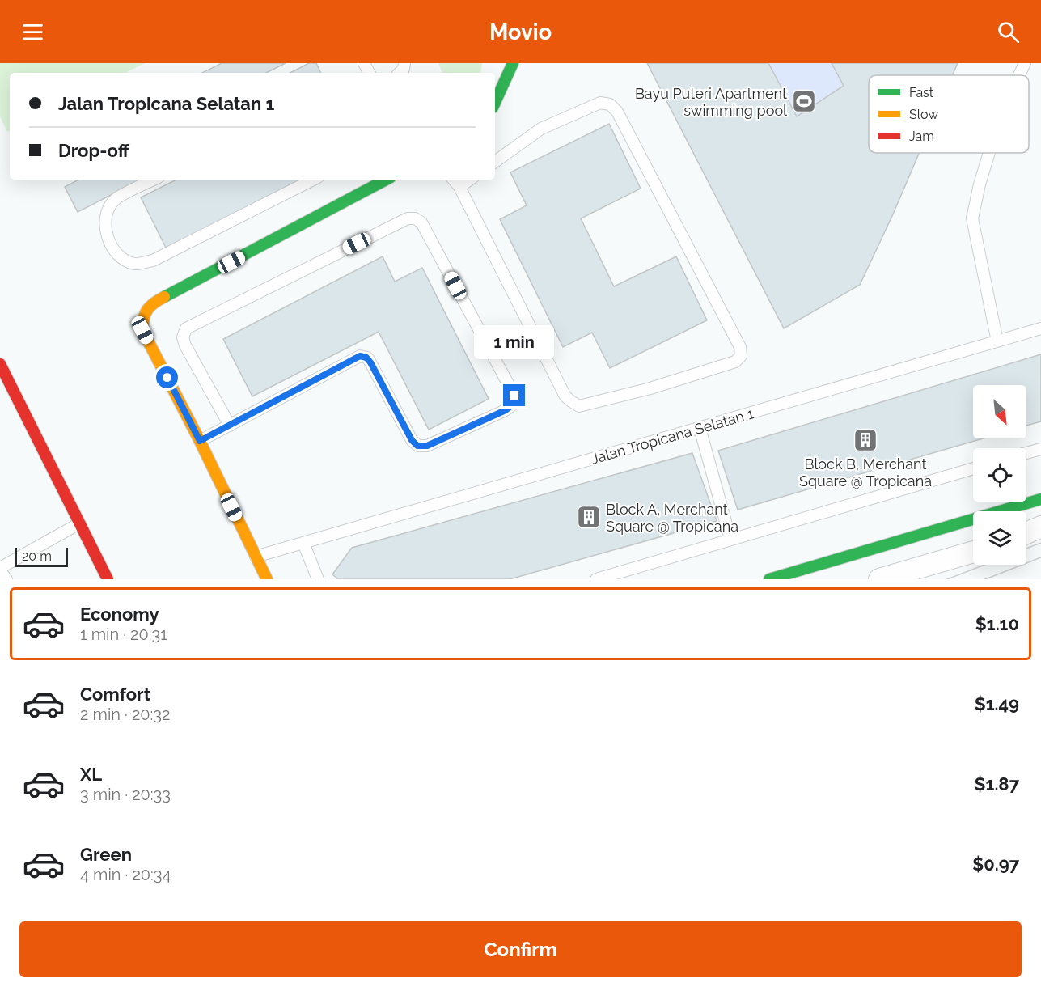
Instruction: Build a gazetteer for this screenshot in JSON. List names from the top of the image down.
{
  "streets": {
    "lane": ["Jalan Tropicana Selatan 1"]
  },
  "places": {
    "sports": ["Bayu Puteri Apartment swimming pool"],
    "building": ["Block B, Merchant Square @ Tropicana", "Block A, Merchant Square @ Tropicana"]
  },
  "legend": ["Fast", "Slow", "Jam"],
  "scale_bar": "20 m",
  "north": "bottom right",
  "page": {
    "header": "Movio",
    "banner": ["Jalan Tropicana Selatan 1", "Drop-off"],
    "bubble": "1 min",
    "scale": "20 m",
    "list": [
      {
        "name": "Economy",
        "note": "1 min · 20:31",
        "value": "$1.10"
      },
      {
        "name": "Comfort",
        "note": "2 min · 20:32",
        "value": "$1.49"
      },
      {
        "name": "XL",
        "note": "3 min · 20:33",
        "value": "$1.87"
      },
      {
        "name": "Green",
        "note": "4 min · 20:34",
        "value": "$0.97"
      }
    ],
    "buttons": "Confirm"
  }
}
